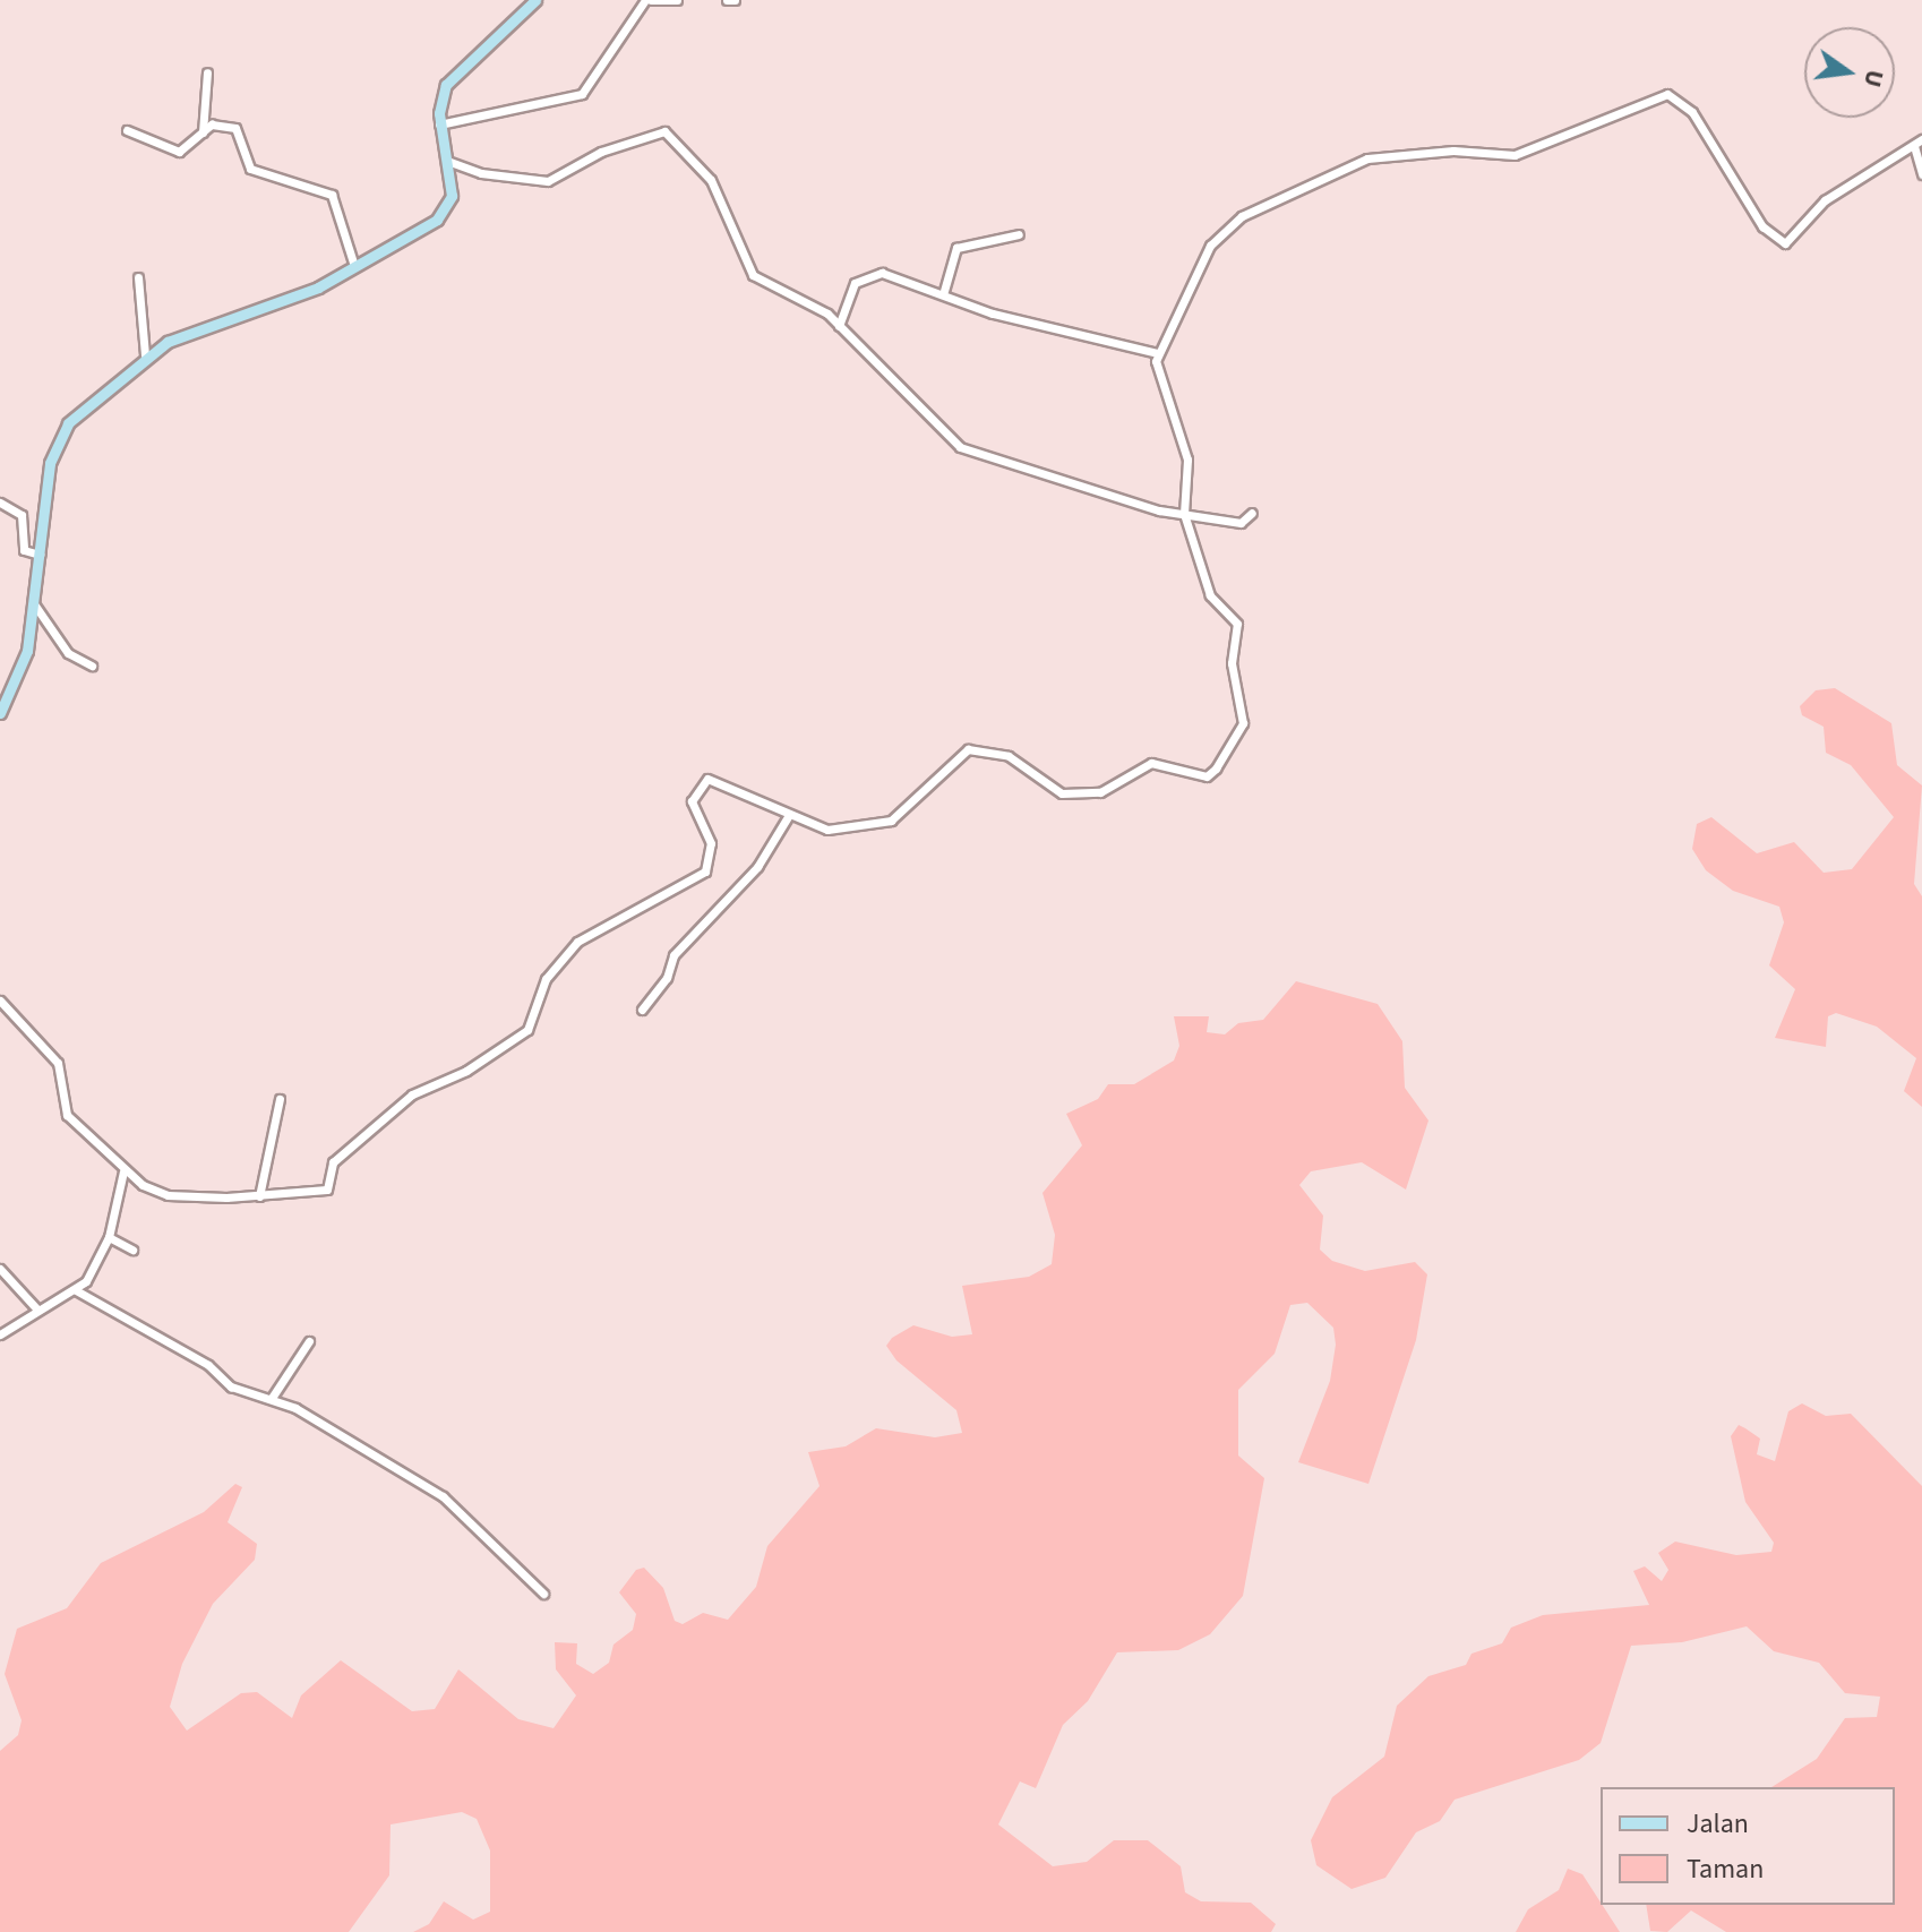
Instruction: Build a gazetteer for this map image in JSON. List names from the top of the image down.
{
  "legend": ["Jalan", "Taman"],
  "north": "right"
}
